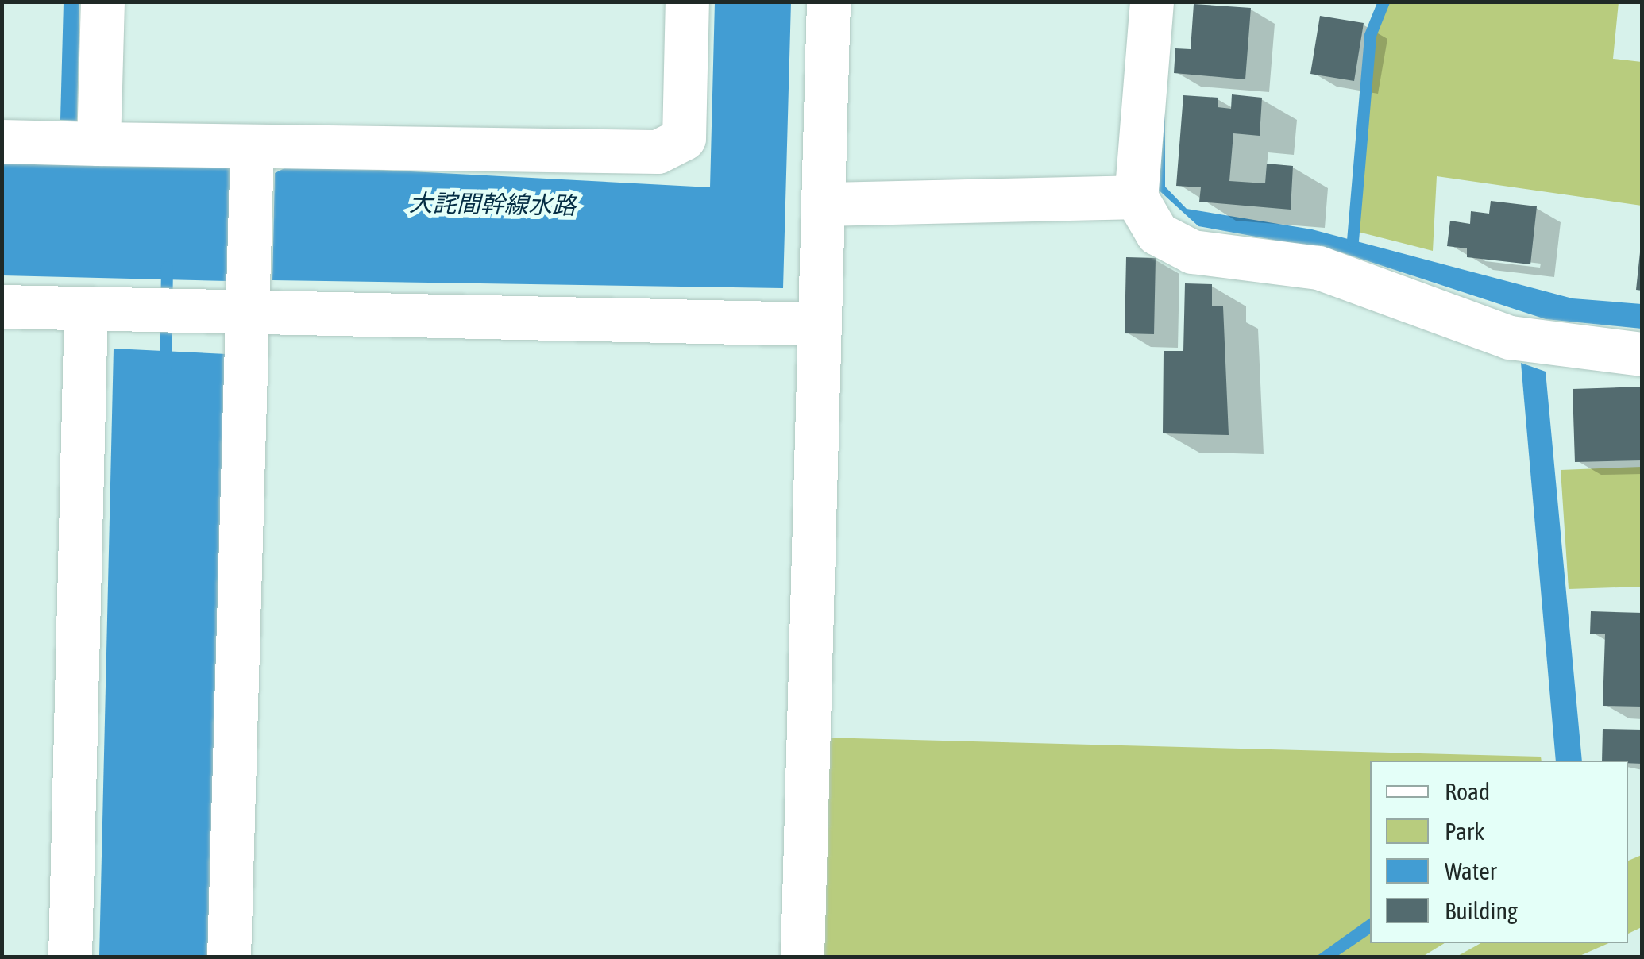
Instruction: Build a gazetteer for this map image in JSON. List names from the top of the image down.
{
  "water": ["大詫間幹線水路"],
  "legend": [
    "Road",
    "Park",
    "Water",
    "Building"
  ]
}
